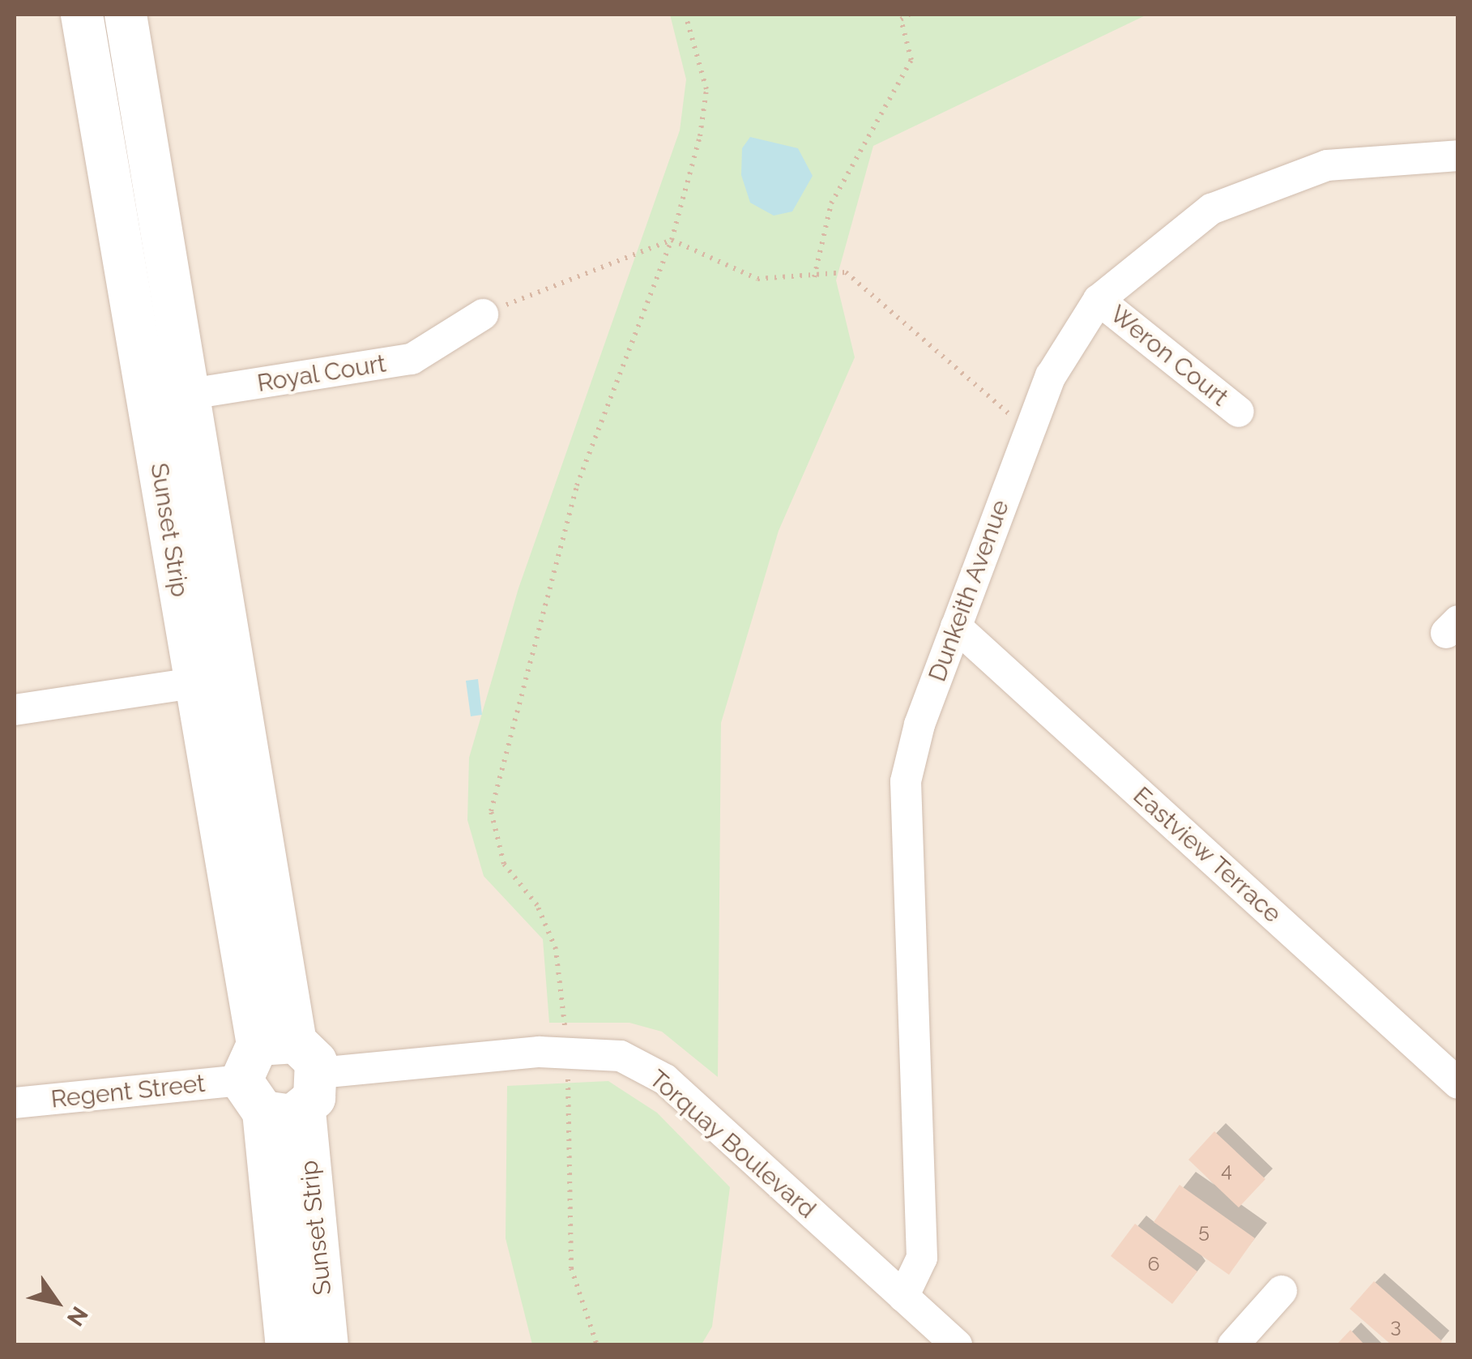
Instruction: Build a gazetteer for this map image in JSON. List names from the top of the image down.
{
  "streets": {
    "street": [
      "Weron Court",
      "Royal Court",
      "Sunset Strip",
      "Dunkeith Avenue",
      "Eastview Terrace",
      "Regent Street",
      "Torquay Boulevard"
    ]
  },
  "crossings": [
    ["Weron Court", "Dunkeith Avenue"],
    ["Royal Court", "Sunset Strip"],
    ["Sunset Strip", "Regent Street"],
    ["Sunset Strip", "Torquay Boulevard"],
    ["Dunkeith Avenue", "Eastview Terrace"],
    ["Dunkeith Avenue", "Torquay Boulevard"],
    ["Regent Street", "Torquay Boulevard"]
  ],
  "house_numbers": [
    "4",
    "5",
    "6",
    "3"
  ],
  "north": "bottom right"
}
